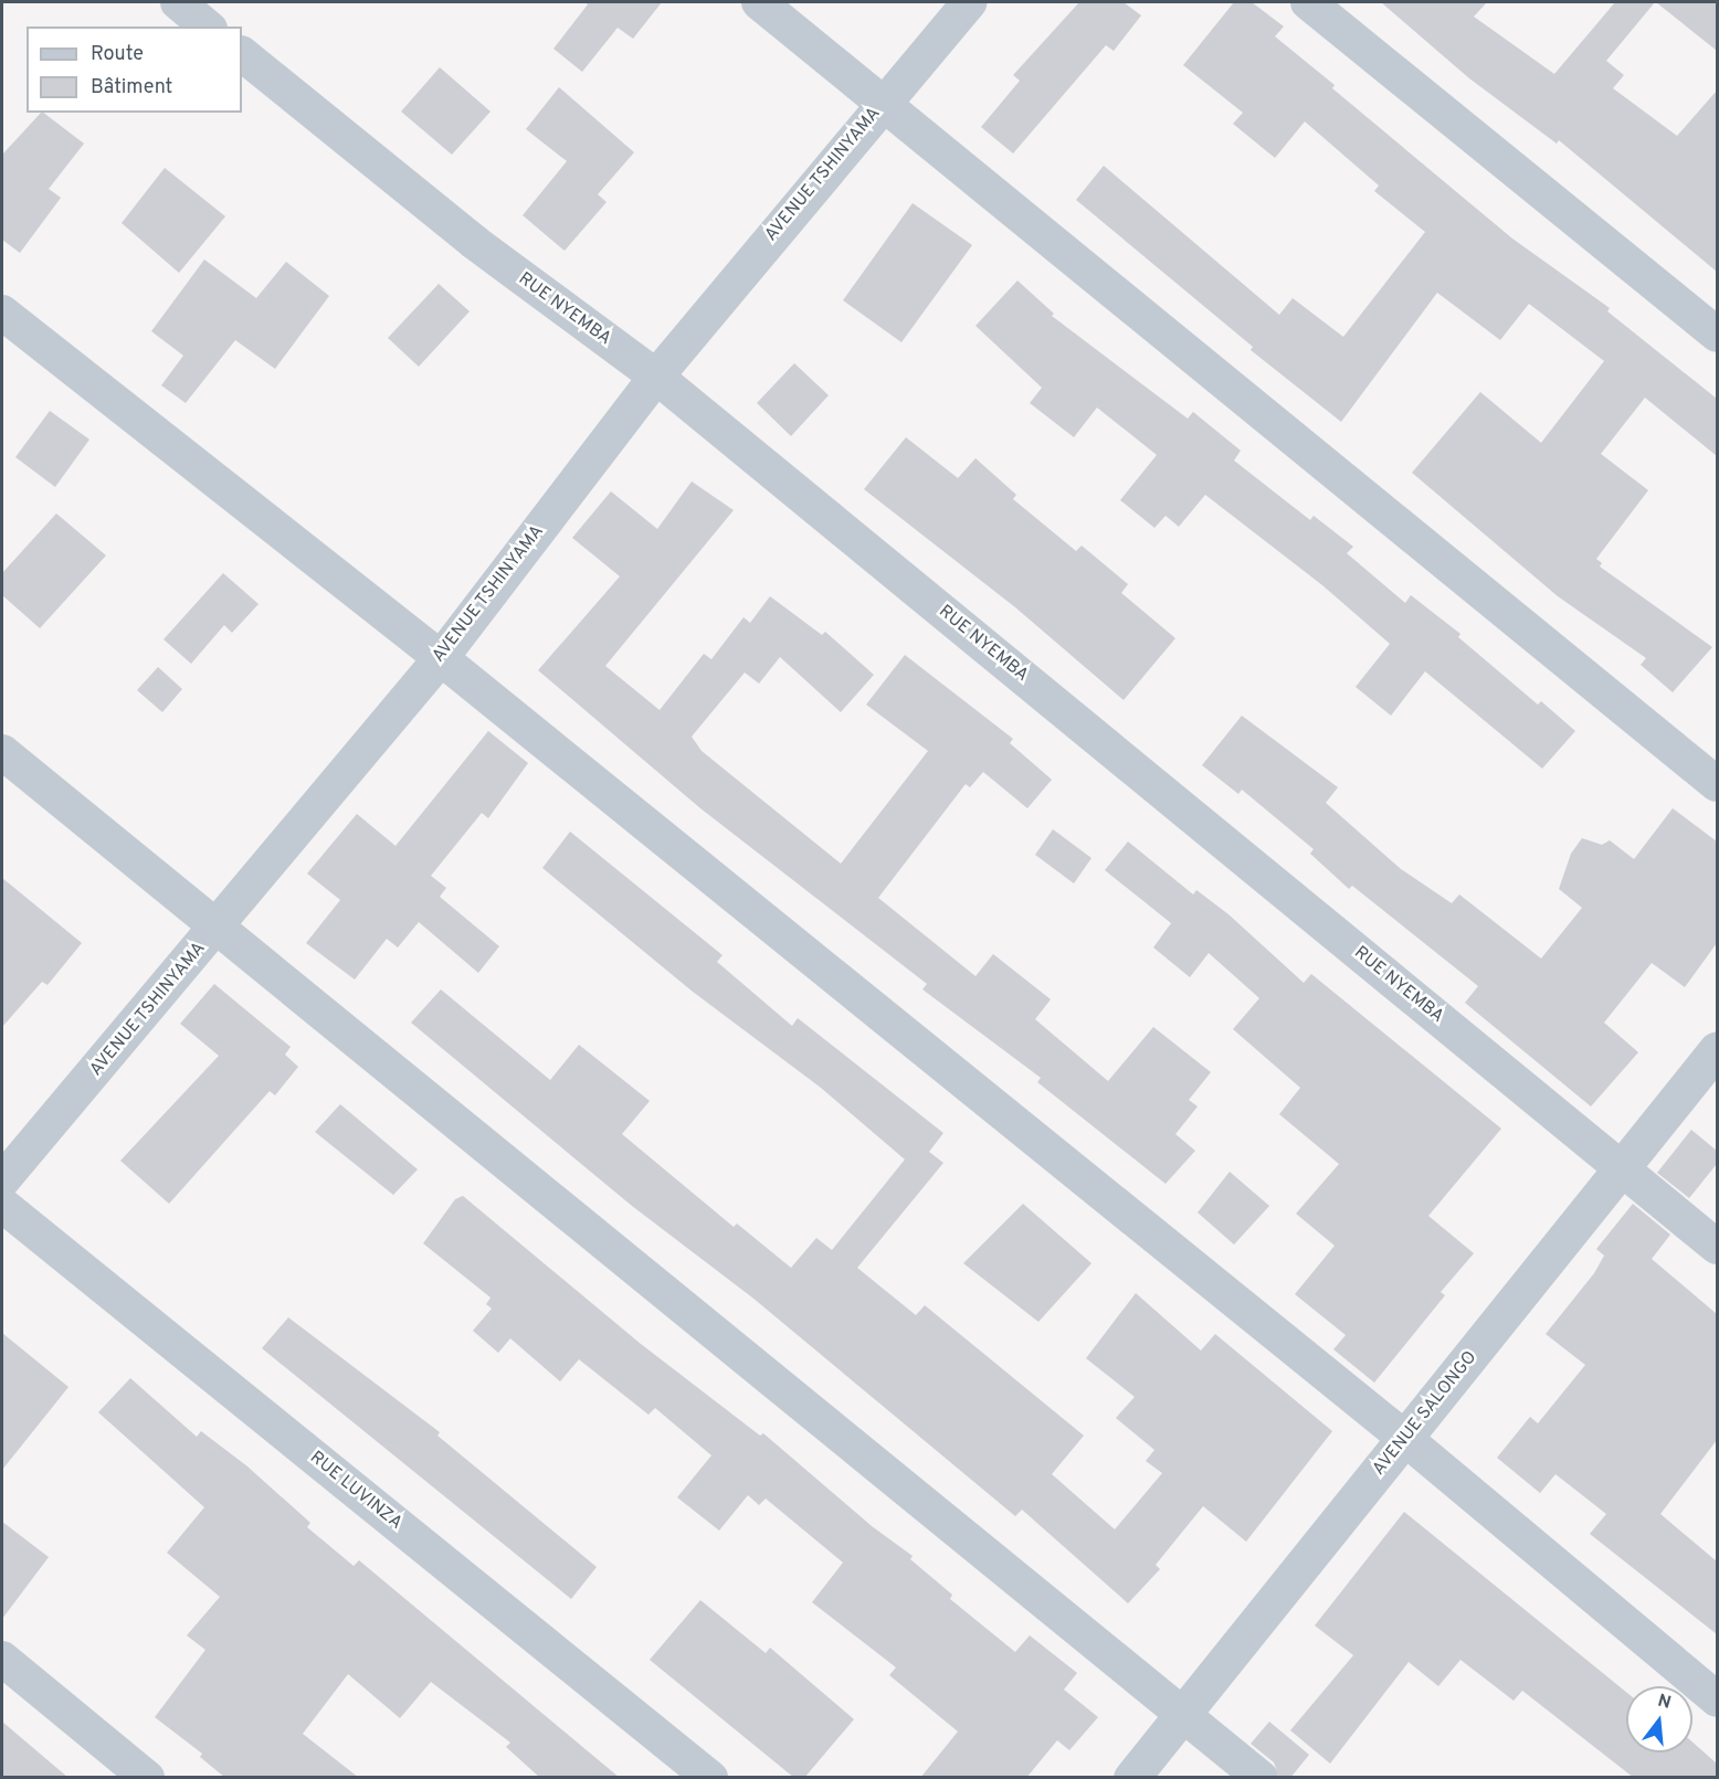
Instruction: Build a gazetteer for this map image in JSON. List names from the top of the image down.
{
  "streets": {
    "street": [
      "AVENUE TSHINYAMA",
      "RUE NYEMBA",
      "AVENUE SALONGO",
      "RUE LUVINZA"
    ]
  },
  "crossings": [
    ["AVENUE TSHINYAMA", "RUE NYEMBA"],
    ["RUE NYEMBA", "AVENUE SALONGO"]
  ],
  "legend": ["Route", "Bâtiment"],
  "north": "top"
}
